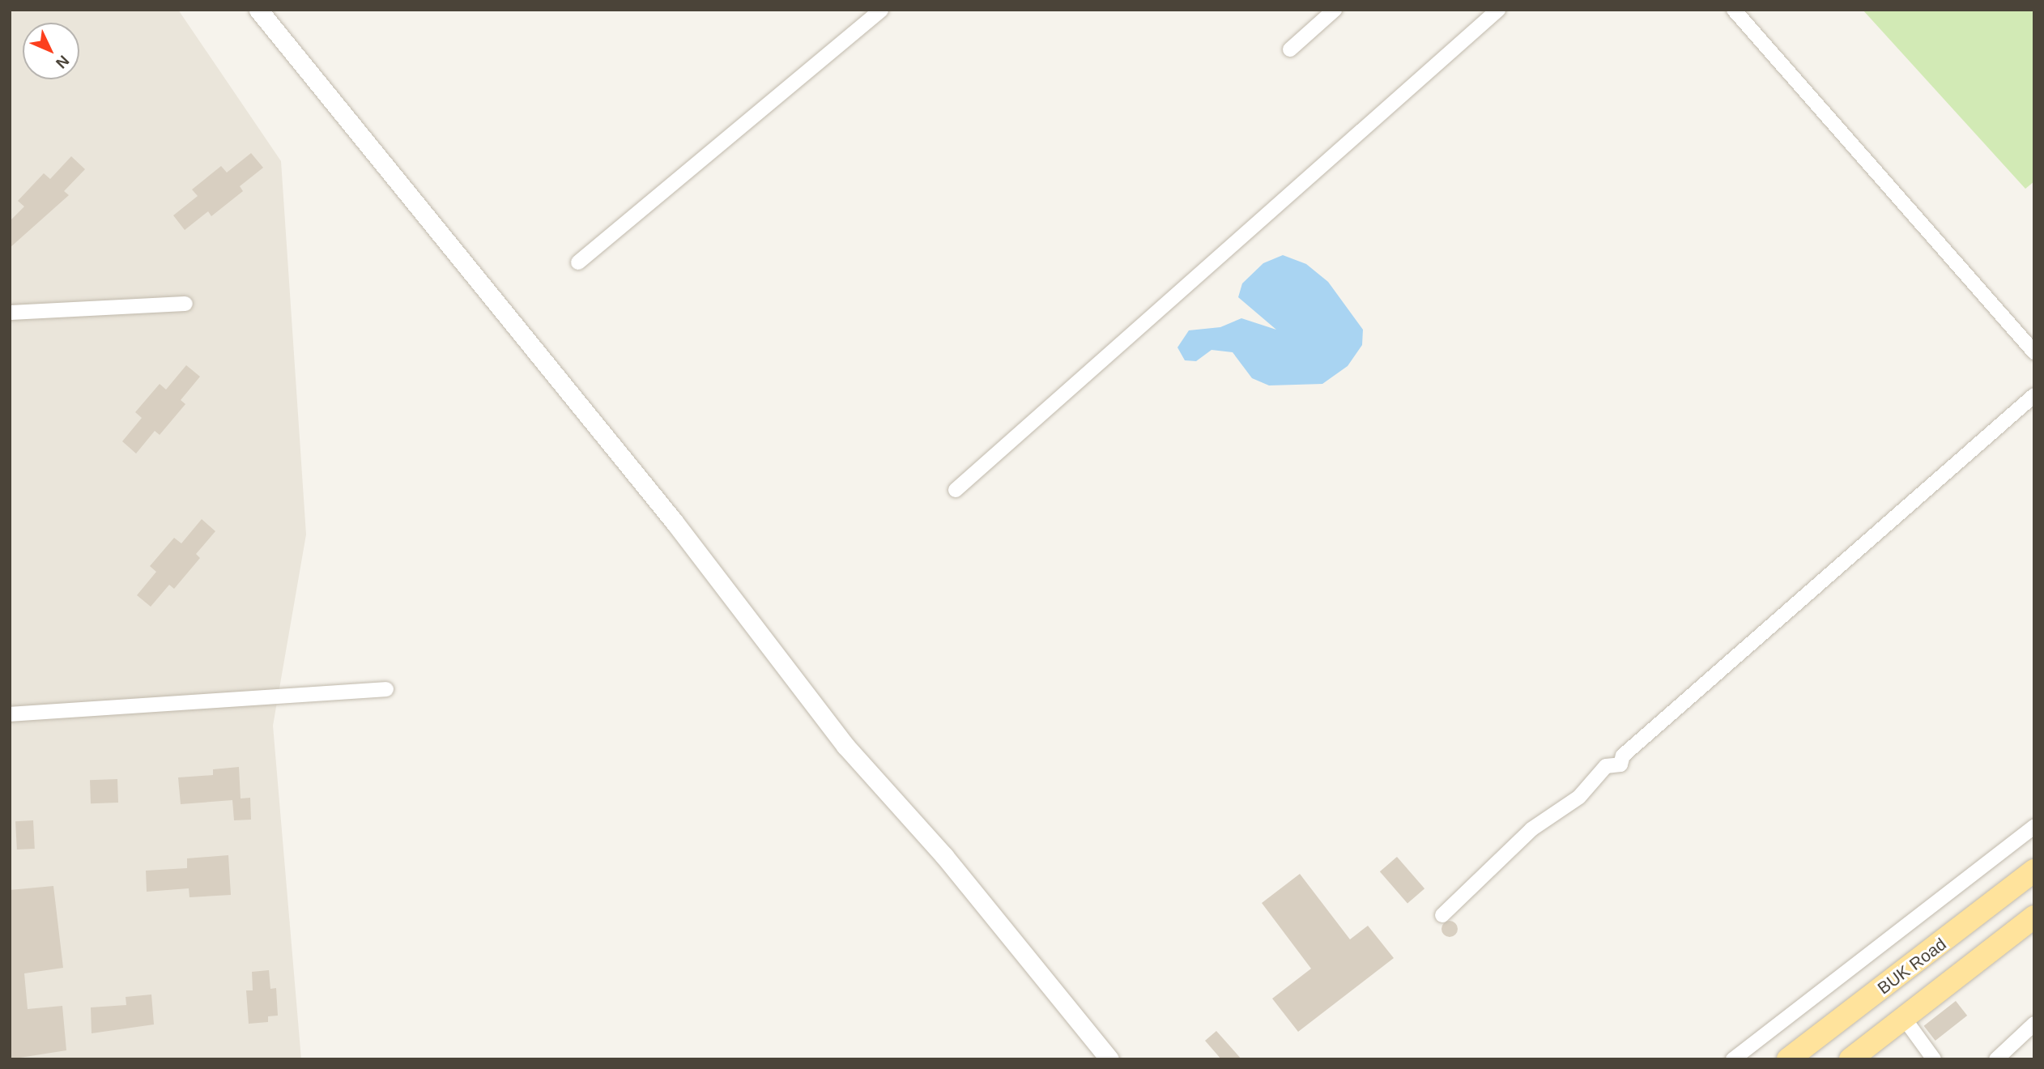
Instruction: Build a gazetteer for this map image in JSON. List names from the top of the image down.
{
  "streets": {
    "main road": ["BUK Road"]
  },
  "north": "bottom right"
}
